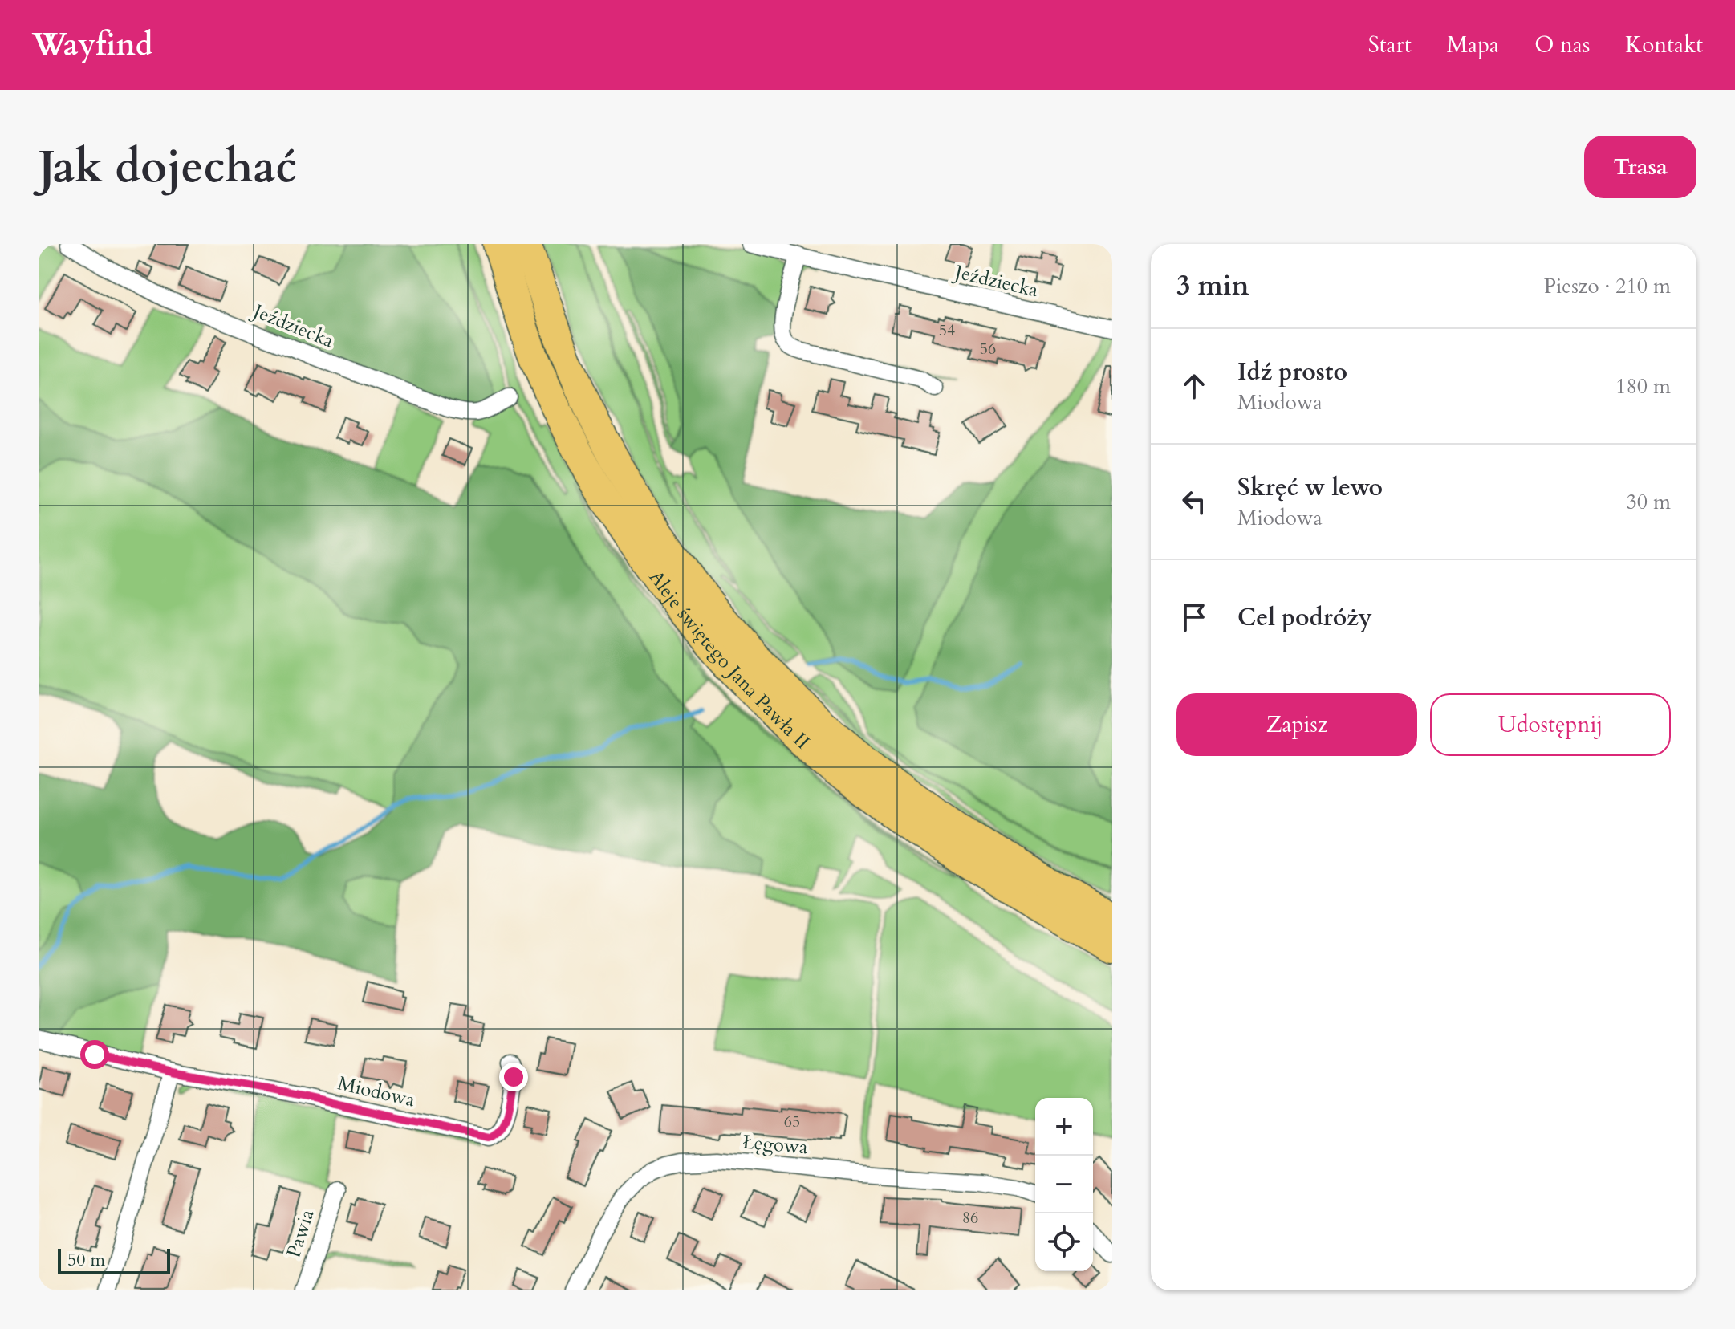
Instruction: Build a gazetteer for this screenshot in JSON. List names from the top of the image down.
{
  "streets": {
    "highway": ["Aleje świętego Jana Pawła II"],
    "street": [
      "Jeździecka",
      "Miodowa",
      "Łęgowa",
      "Pawia"
    ]
  },
  "house_numbers": [
    "54",
    "56",
    "65",
    "86"
  ],
  "scale_bar": "50 m",
  "page": {
    "header": "Wayfind",
    "nav": [
      "Start",
      "Mapa",
      "O nas",
      "Kontakt"
    ],
    "buttons": [
      "Trasa",
      ["Zapisz", "Udostępnij"]
    ],
    "title": "Jak dojechać",
    "heading": ["3 min", "Pieszo · 210 m"],
    "list": [
      ["Idź prosto", "Miodowa", "180 m"],
      ["Skręć w lewo", "Miodowa", "30 m"],
      "Cel podróży"
    ],
    "map_buttons": ["+", "−"],
    "scale": "50 m"
  }
}
